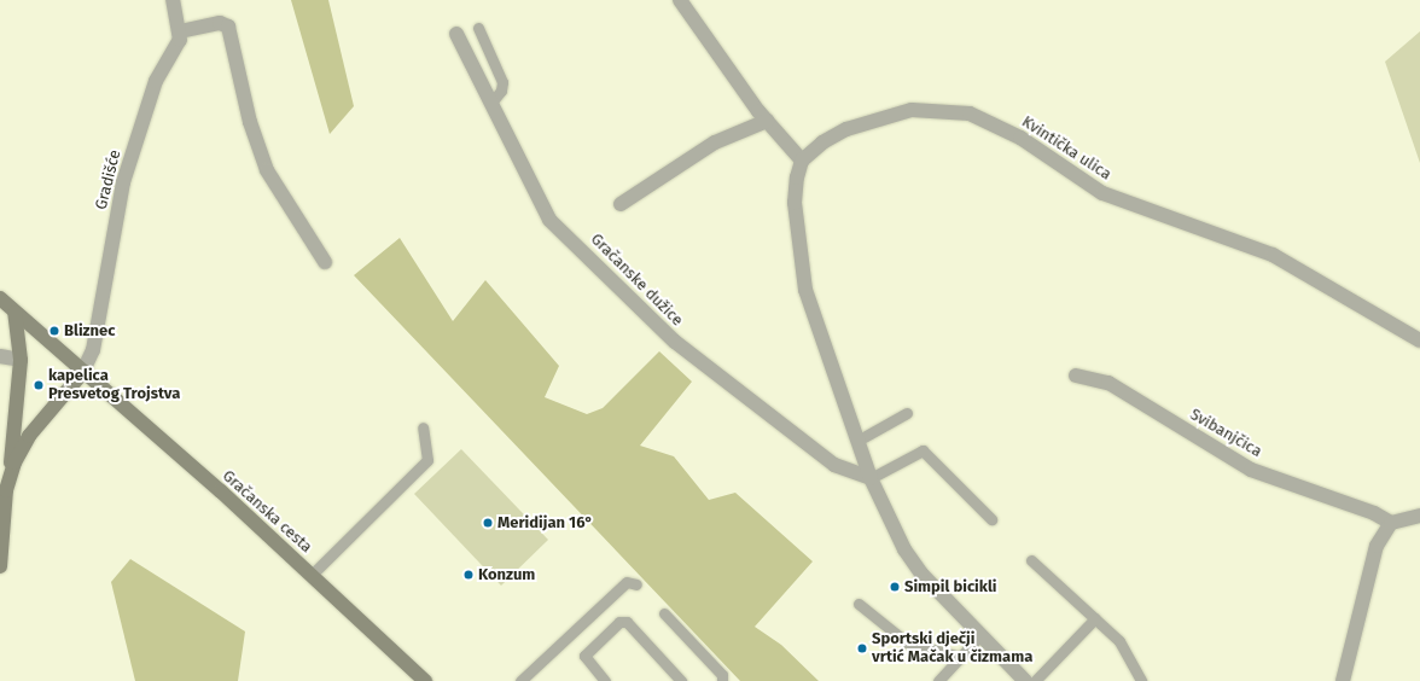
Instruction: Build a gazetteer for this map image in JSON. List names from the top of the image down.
{
  "streets": {
    "main road": ["Gračanska cesta"],
    "street": [
      "Kvintička ulica",
      "Gradišće",
      "Gračanske dužice",
      "Svibanjčica"
    ]
  },
  "crossings": [
    ["Gradišće", "Gračanska cesta"]
  ],
  "places": [
    "Bliznec",
    "kapelica Presvetog Trojstva",
    "Meridijan 16°",
    "Konzum",
    "Simpil bicikli",
    "Sportski dječji vrtić Mačak u čizmama"
  ]
}
